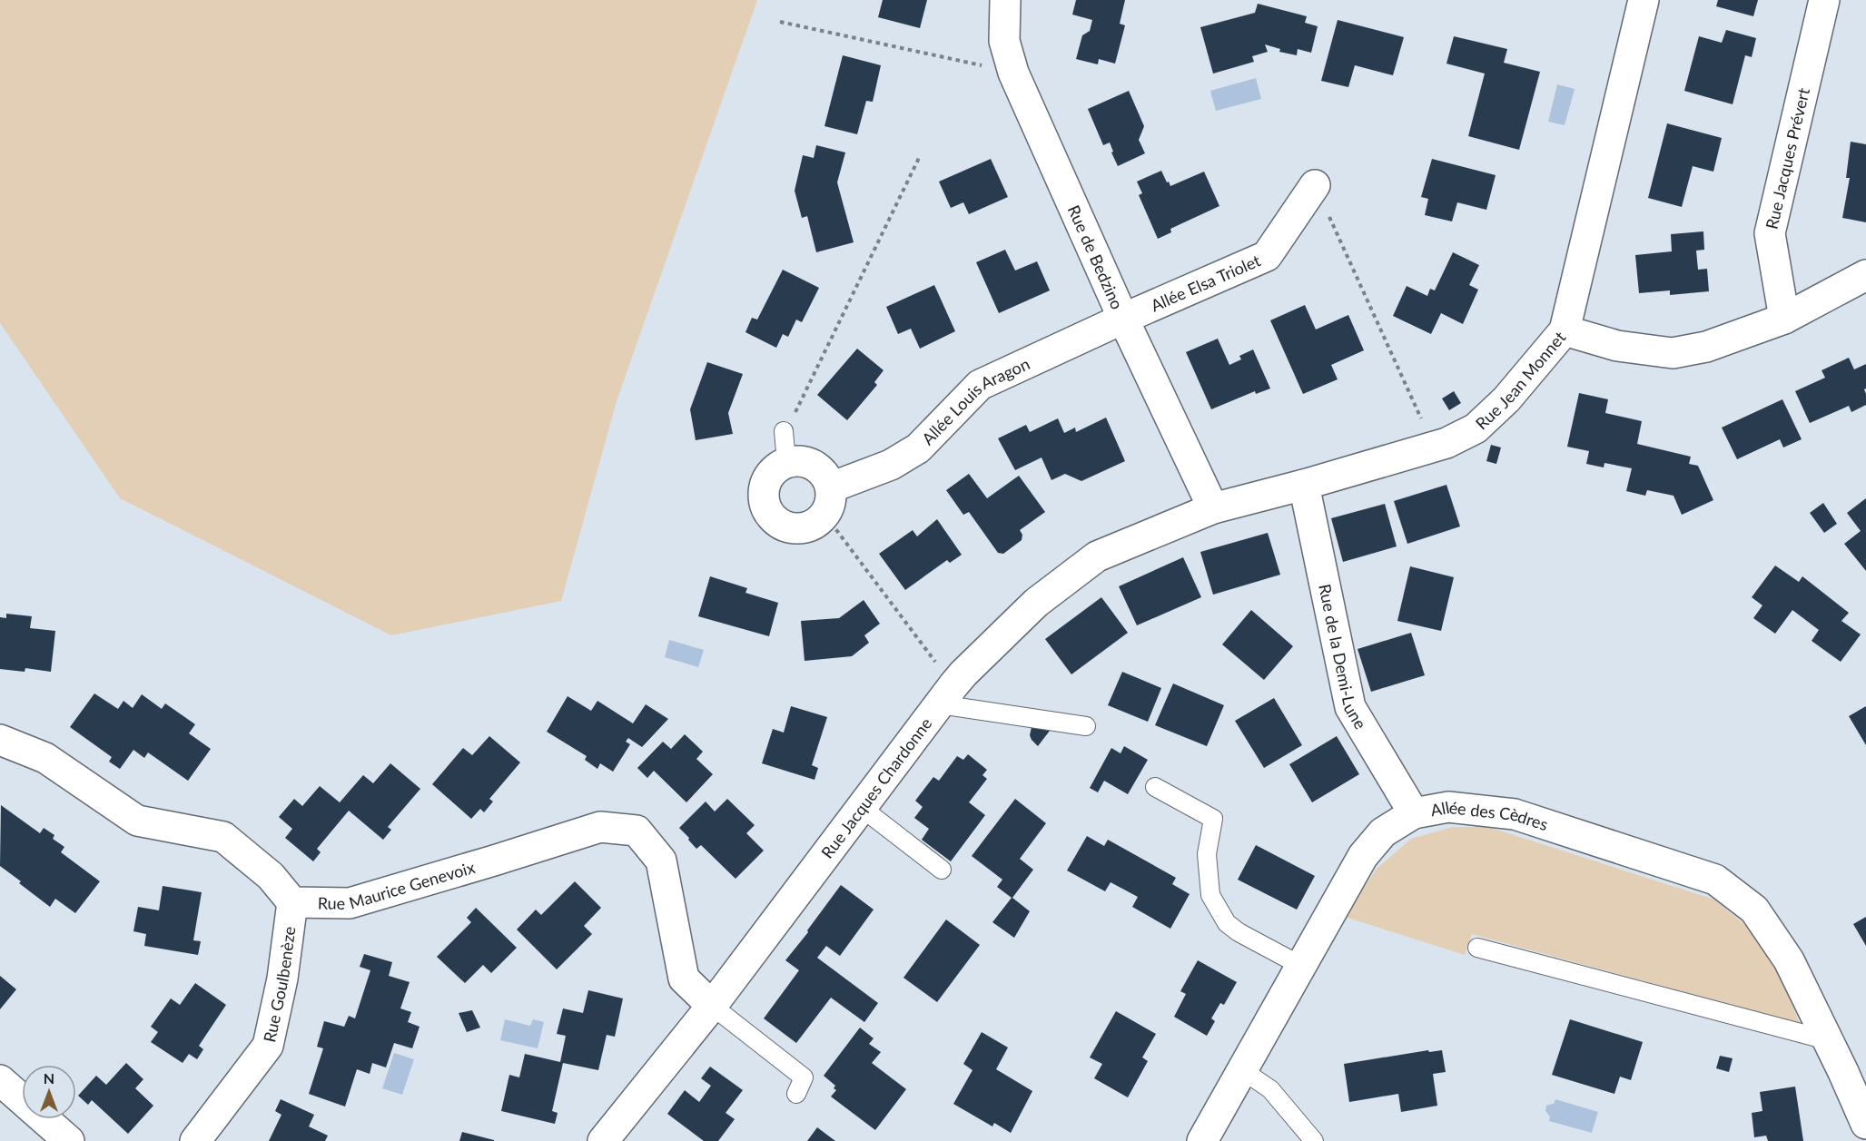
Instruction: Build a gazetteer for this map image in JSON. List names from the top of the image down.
{
  "streets": {
    "street": [
      "Rue Jacques Prévert",
      "Rue de Bedzino",
      "Allée Elsa Triolet",
      "Rue Jean Monnet",
      "Allée Louis Aragon",
      "Rue de la Demi-Lune",
      "Rue Jacques Chardonne",
      "Allée des Cèdres",
      "Rue Maurice Genevoix",
      "Rue Goulbenèze"
    ]
  },
  "crossings": [
    ["Rue de Bedzino", "Allée Elsa Triolet"],
    ["Rue de Bedzino", "Rue Jean Monnet"],
    ["Rue de Bedzino", "Allée Louis Aragon"],
    ["Rue de Bedzino", "Rue Jacques Chardonne"],
    ["Allée Elsa Triolet", "Allée Louis Aragon"],
    ["Rue Jean Monnet", "Rue de la Demi-Lune"],
    ["Rue Jean Monnet", "Rue Jacques Chardonne"],
    ["Rue de la Demi-Lune", "Allée des Cèdres"],
    ["Rue Jacques Chardonne", "Rue Maurice Genevoix"],
    ["Rue Maurice Genevoix", "Rue Goulbenèze"]
  ],
  "north": "top"
}
